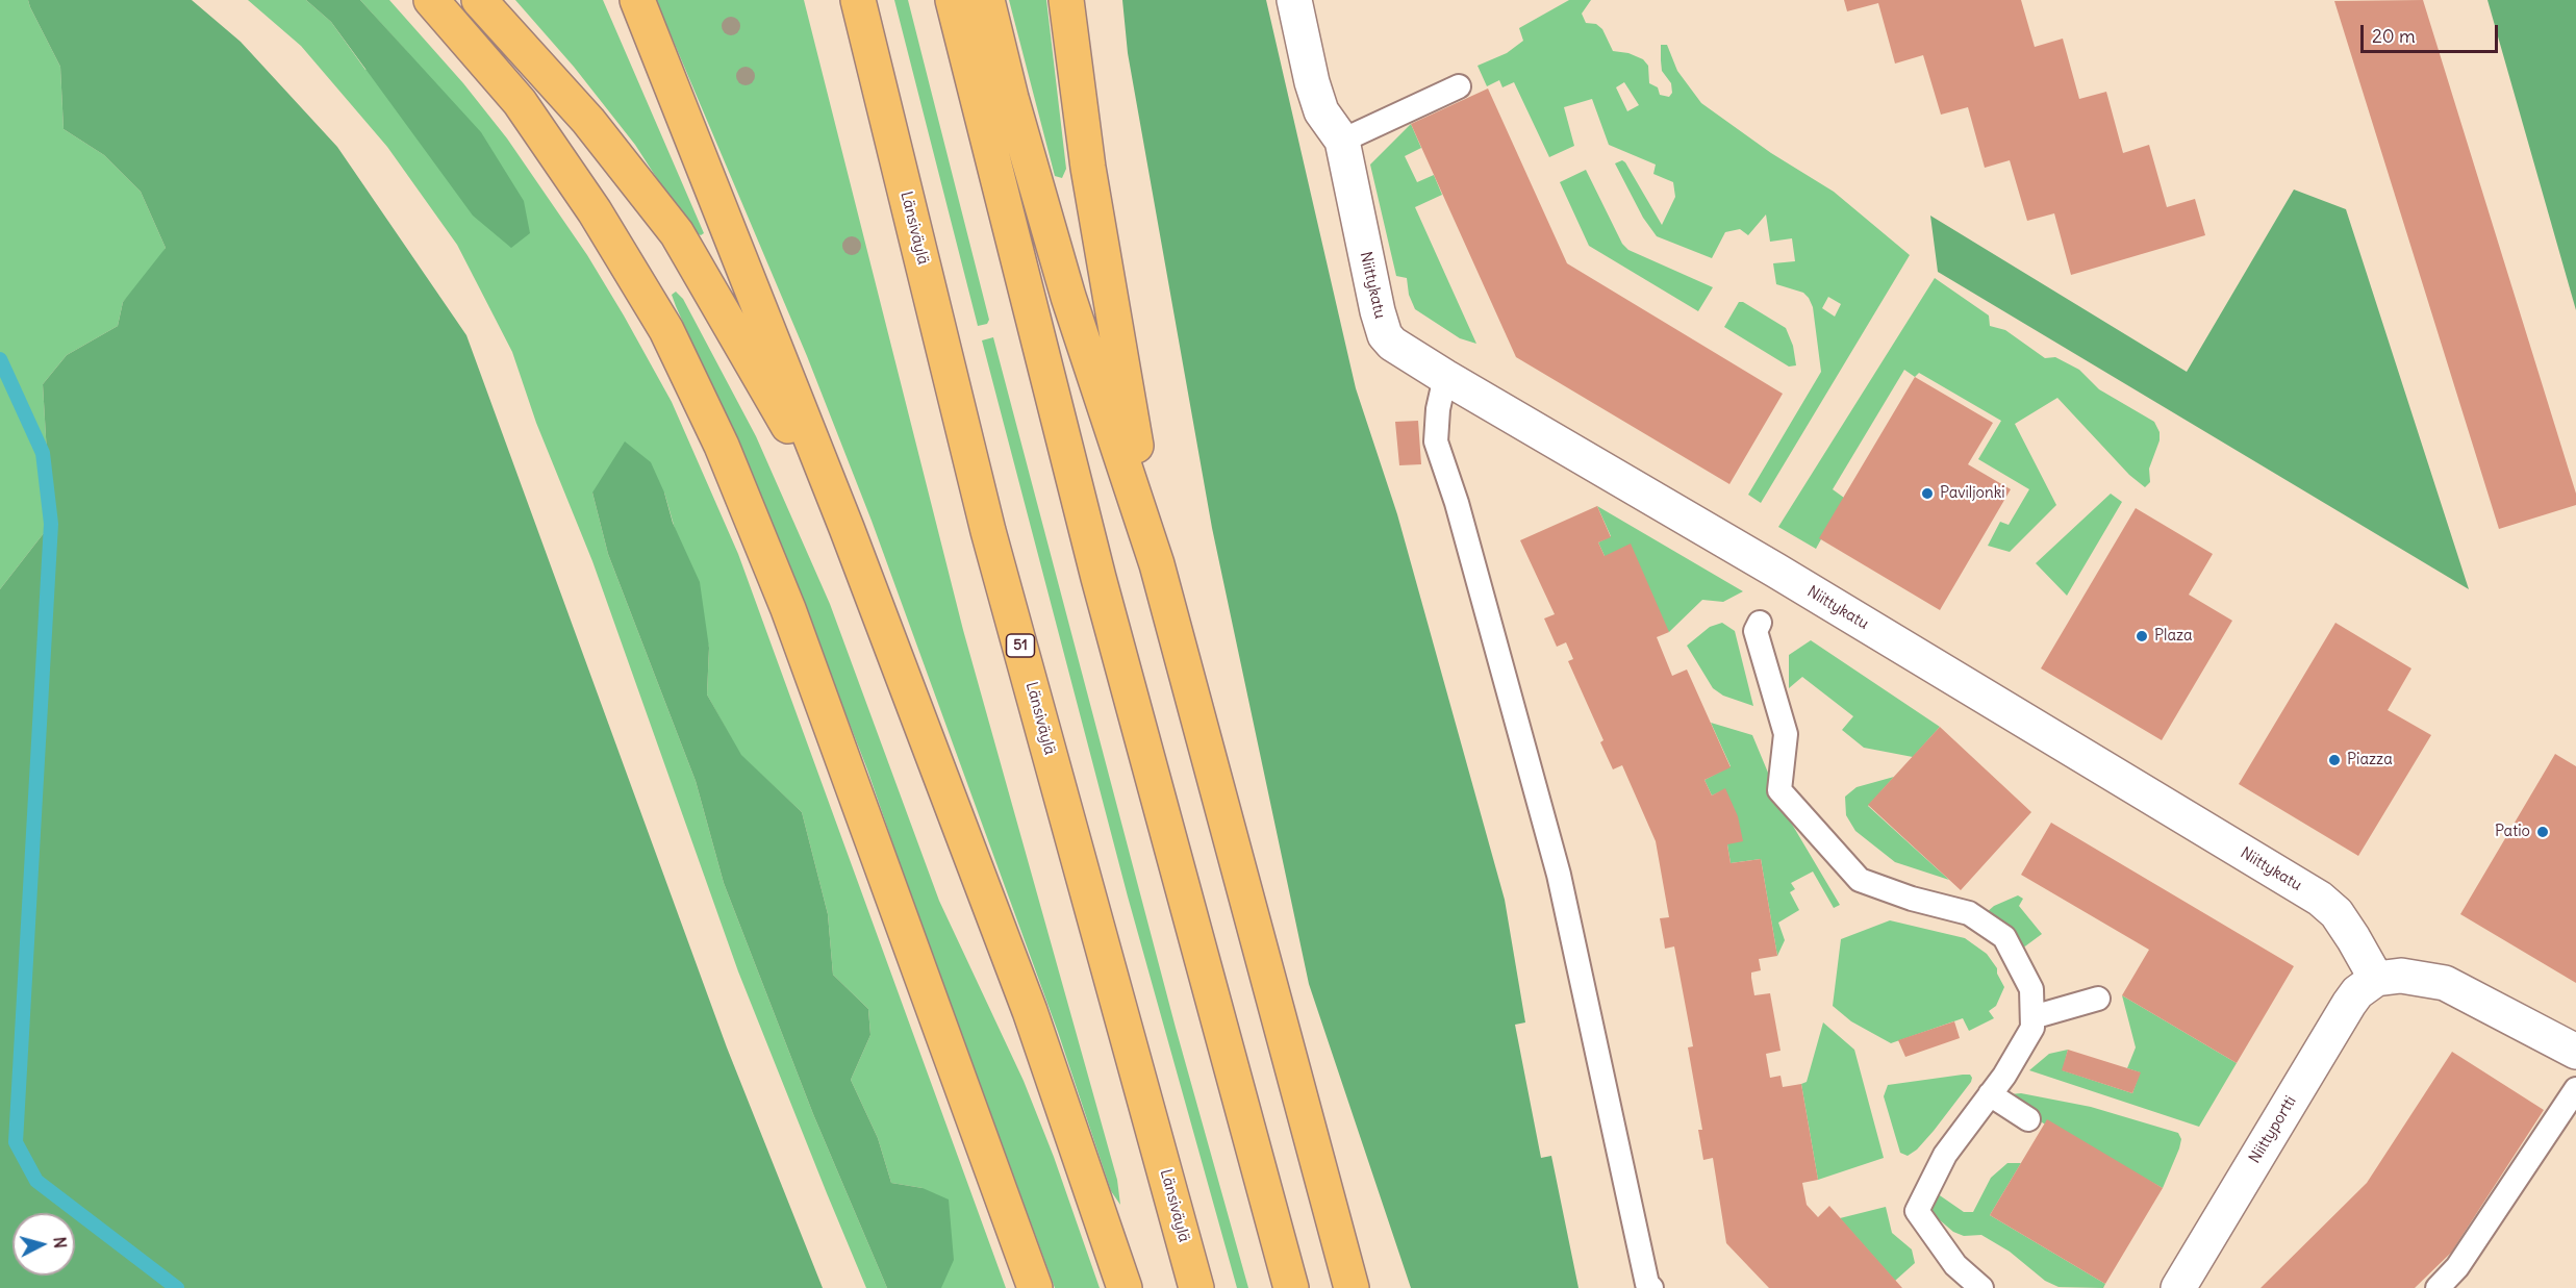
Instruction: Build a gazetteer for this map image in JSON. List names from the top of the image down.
{
  "streets": {
    "highway": ["Länsiväylä", "51"],
    "street": ["Niittykatu", "Niittyportti"]
  },
  "crossings": [
    ["Niittykatu", "Niittyportti"]
  ],
  "places": [
    "Paviljonki",
    "Plaza",
    "Piazza",
    "Patio"
  ],
  "scale_bar": "20 m",
  "north": "right"
}
